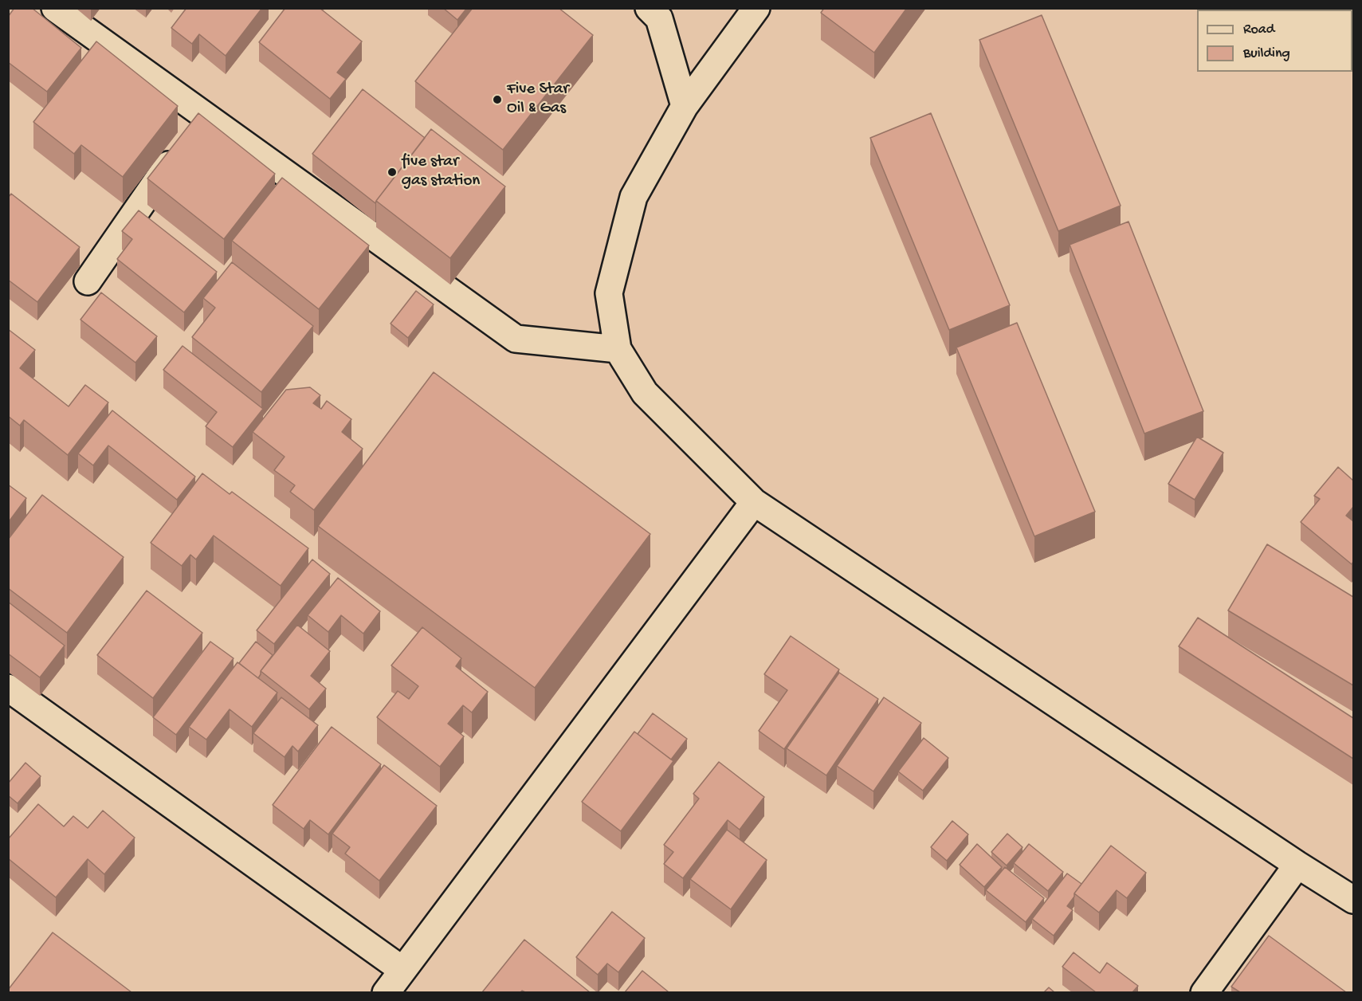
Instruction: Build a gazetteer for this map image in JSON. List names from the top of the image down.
{
  "places": ["Five Star Oil & Gas", "five star gas station"],
  "legend": ["Road", "Building"]
}
